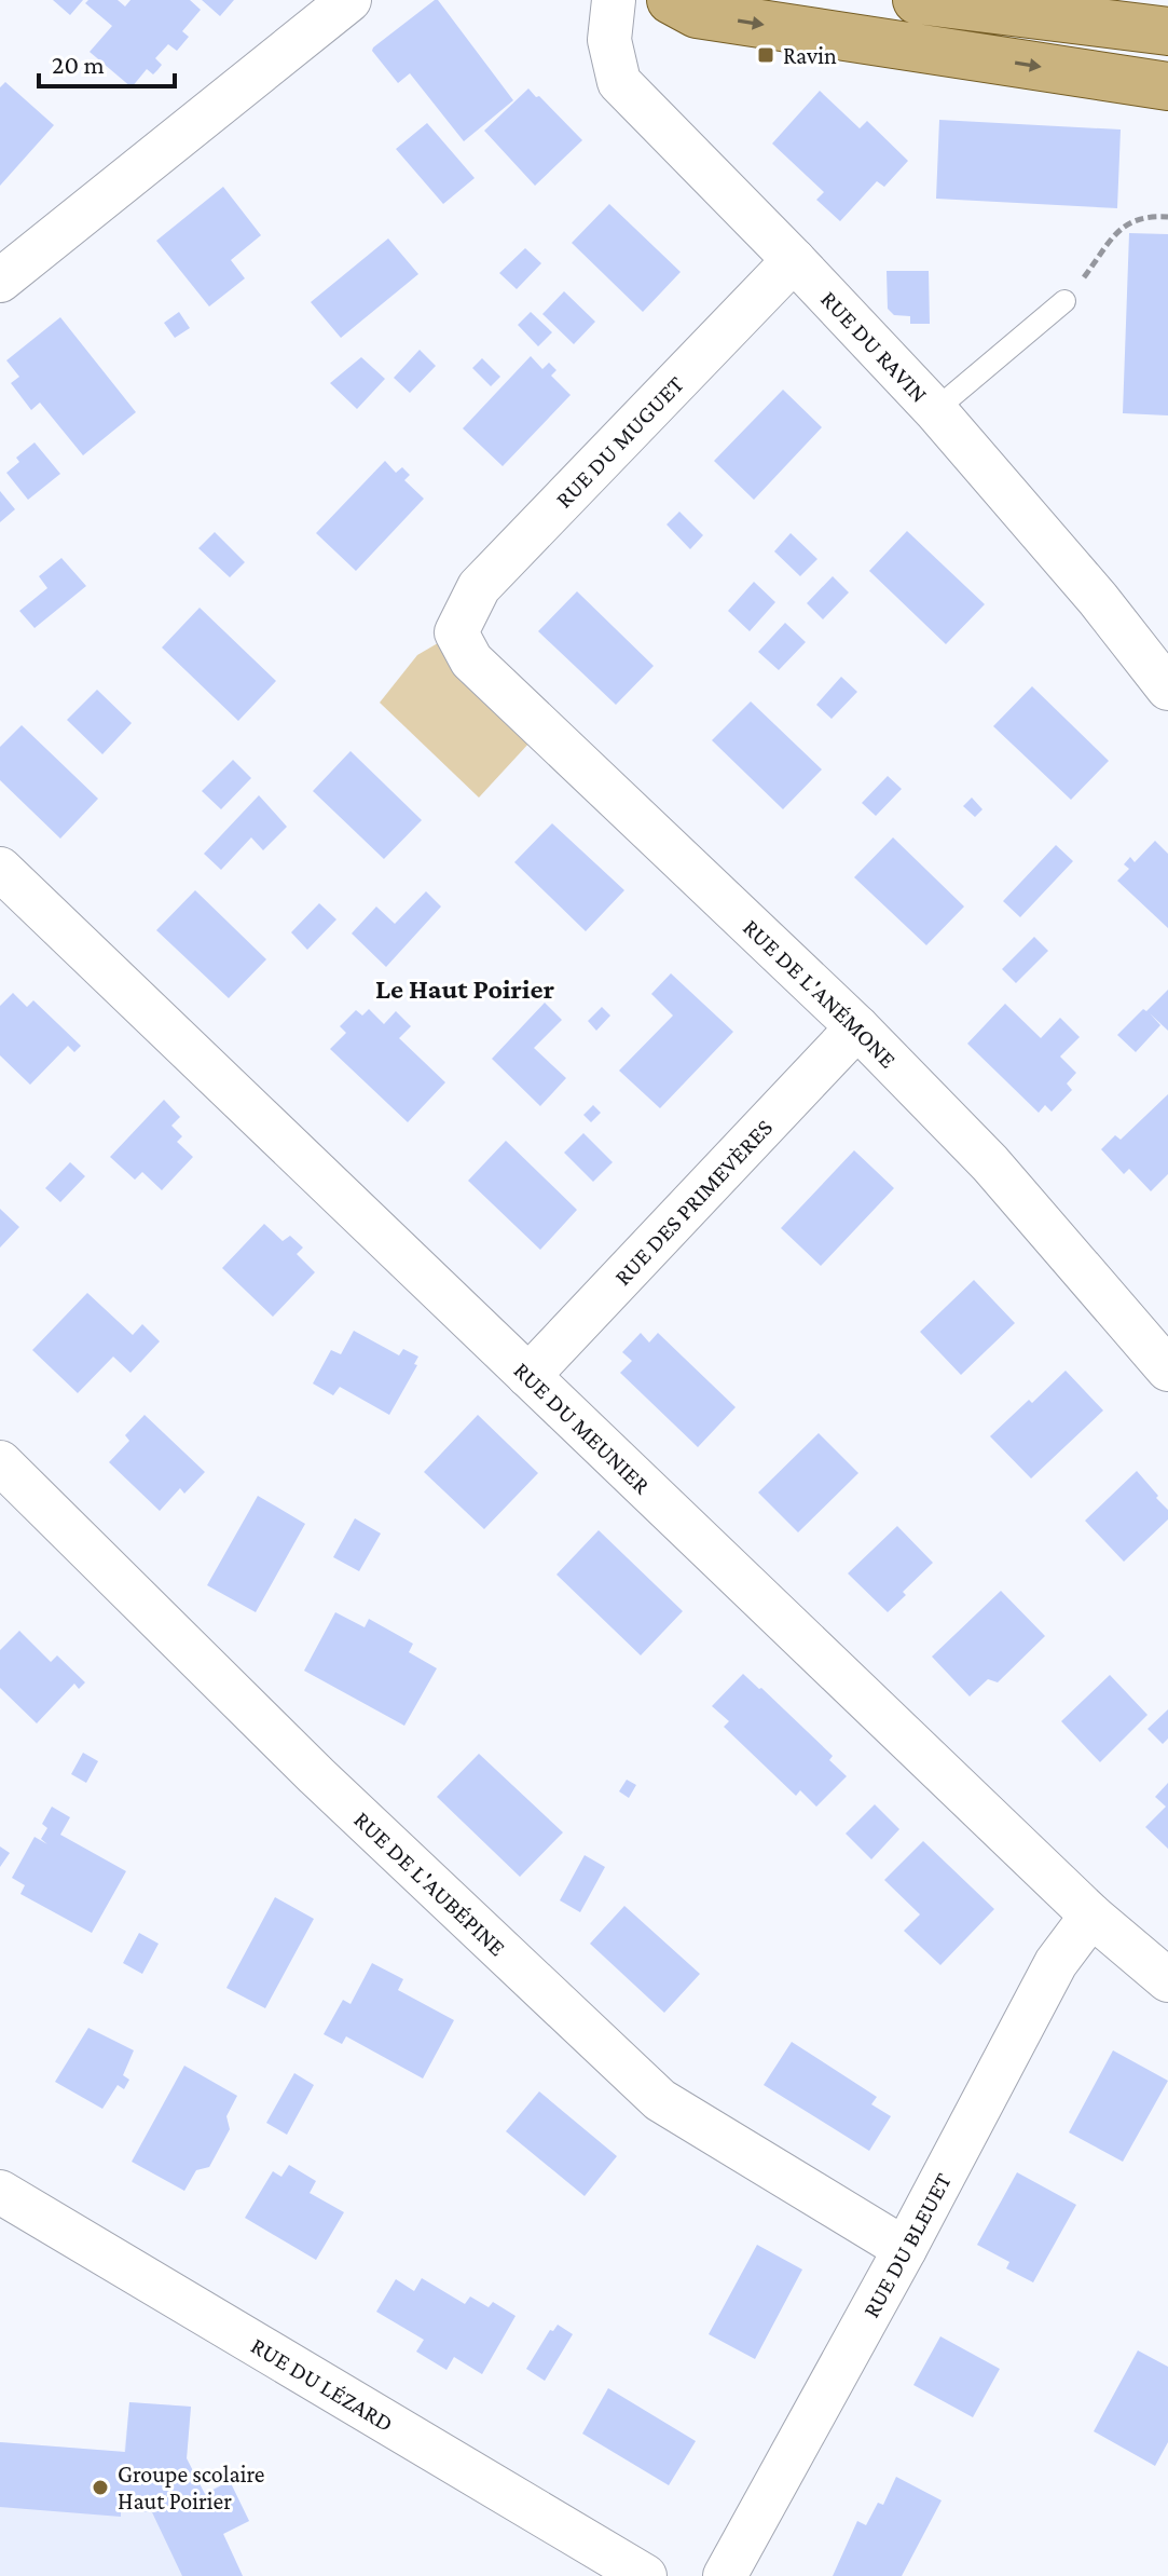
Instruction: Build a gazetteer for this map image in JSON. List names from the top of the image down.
{
  "streets": {
    "street": [
      "RUE DU RAVIN",
      "RUE DU MUGUET",
      "RUE DE L'ANÉMONE",
      "RUE DES PRIMEVÈRES",
      "RUE DU MEUNIER",
      "RUE DE L'AUBÉPINE",
      "RUE DU BLEUET",
      "RUE DU LÉZARD"
    ]
  },
  "crossings": [
    ["RUE DU RAVIN", "RUE DU MUGUET"],
    ["RUE DU MUGUET", "RUE DE L'ANÉMONE"],
    ["RUE DE L'ANÉMONE", "RUE DES PRIMEVÈRES"],
    ["RUE DES PRIMEVÈRES", "RUE DU MEUNIER"],
    ["RUE DU MEUNIER", "RUE DU BLEUET"],
    ["RUE DE L'AUBÉPINE", "RUE DU BLEUET"]
  ],
  "districts": ["Le Haut Poirier"],
  "places": {
    "transit": ["Ravin"],
    "other": ["Groupe scolaire Haut Poirier"]
  },
  "scale_bar": "20 m"
}
